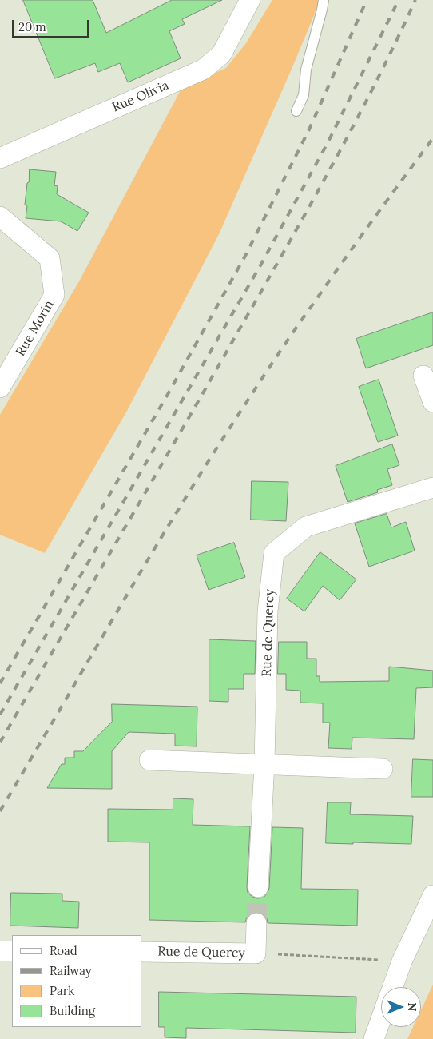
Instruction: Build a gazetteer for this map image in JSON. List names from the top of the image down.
{
  "streets": {
    "street": ["Rue Olivia", "Rue Morin", "Rue de Quercy"]
  },
  "legend": [
    "Road",
    "Railway",
    "Park",
    "Building"
  ],
  "scale_bar": "20 m",
  "north": "right"
}
